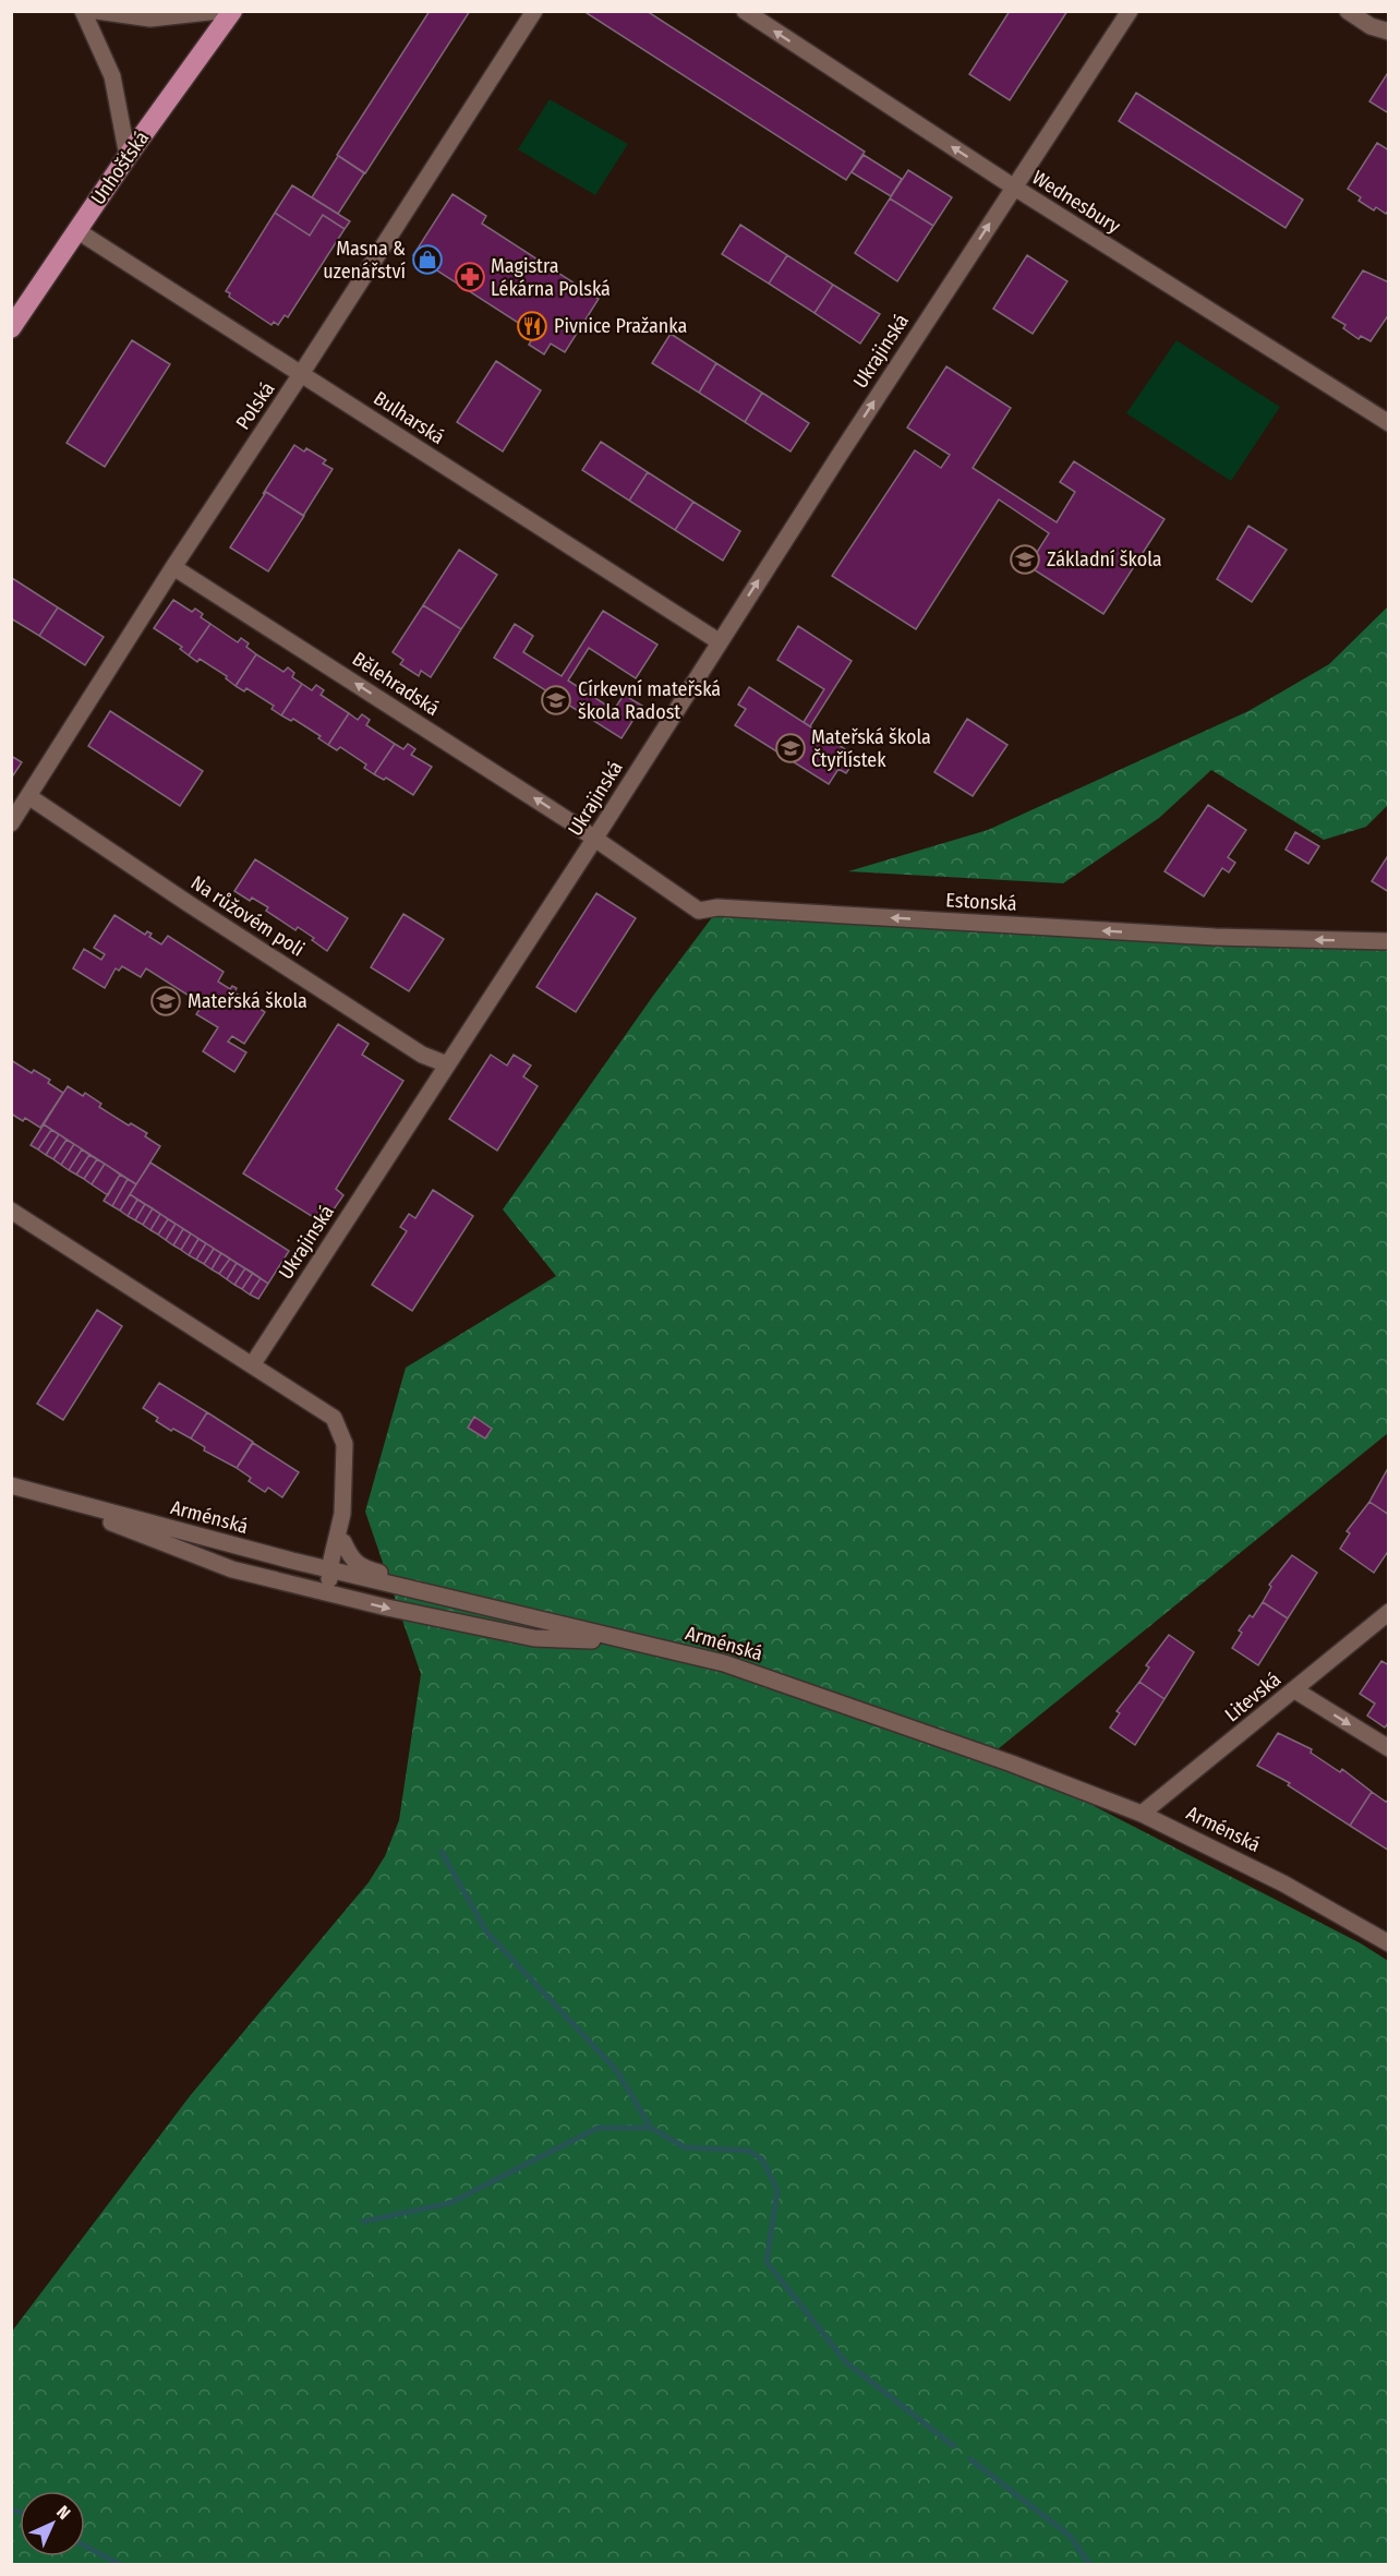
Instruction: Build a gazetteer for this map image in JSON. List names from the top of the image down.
{
  "streets": {
    "main road": ["Unhošťská"],
    "street": [
      "Wednesbury",
      "Ukrajinská",
      "Polská",
      "Bulharská",
      "Bělehradská",
      "Estonská",
      "Na růžovém poli",
      "Arménská",
      "Litevská"
    ]
  },
  "crossings": [
    ["Unhošťská", "Bulharská"],
    ["Wednesbury", "Ukrajinská"],
    ["Ukrajinská", "Bulharská"],
    ["Ukrajinská", "Bělehradská"],
    ["Ukrajinská", "Estonská"],
    ["Ukrajinská", "Na růžovém poli"],
    ["Polská", "Bulharská"],
    ["Polská", "Bělehradská"],
    ["Polská", "Na růžovém poli"],
    ["Bělehradská", "Estonská"],
    ["Arménská", "Litevská"]
  ],
  "one_way": ["Wednesbury", "Bělehradská", "Estonská"],
  "places": {
    "shop": ["Masna & uzenářství"],
    "pharmacy": ["Magistra Lékárna Polská"],
    "restaurant": ["Pivnice Pražanka"],
    "school or university": [
      "Základní škola",
      "Církevní mateřská škola Radost",
      "Mateřská škola Čtyřlístek",
      "Mateřská škola"
    ]
  },
  "north": "top right"
}
